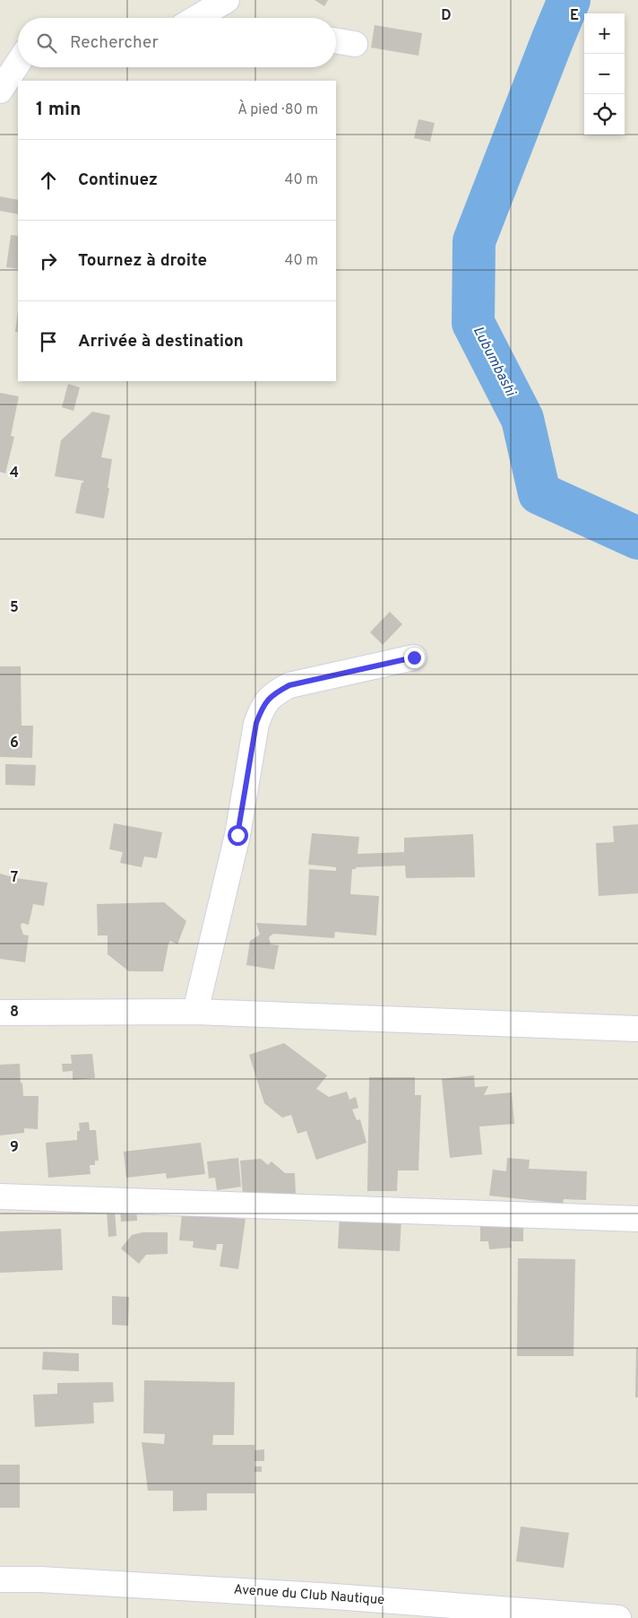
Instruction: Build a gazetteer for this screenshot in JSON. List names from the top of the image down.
{
  "streets": {
    "street": ["Avenue du Club Nautique"]
  },
  "water": ["Lubumbashi"],
  "page": {
    "map_buttons": ["+", "−"],
    "search": "Rechercher",
    "heading": ["1 min", "À pied · 80 m"],
    "list": [
      ["Continuez", "40 m"],
      ["Tournez à droite", "40 m"],
      "Arrivée à destination"
    ]
  },
  "grid": {
    "columns": ["D", "E"],
    "rows": [
      "4",
      "5",
      "6",
      "7",
      "8",
      "9"
    ]
  }
}
